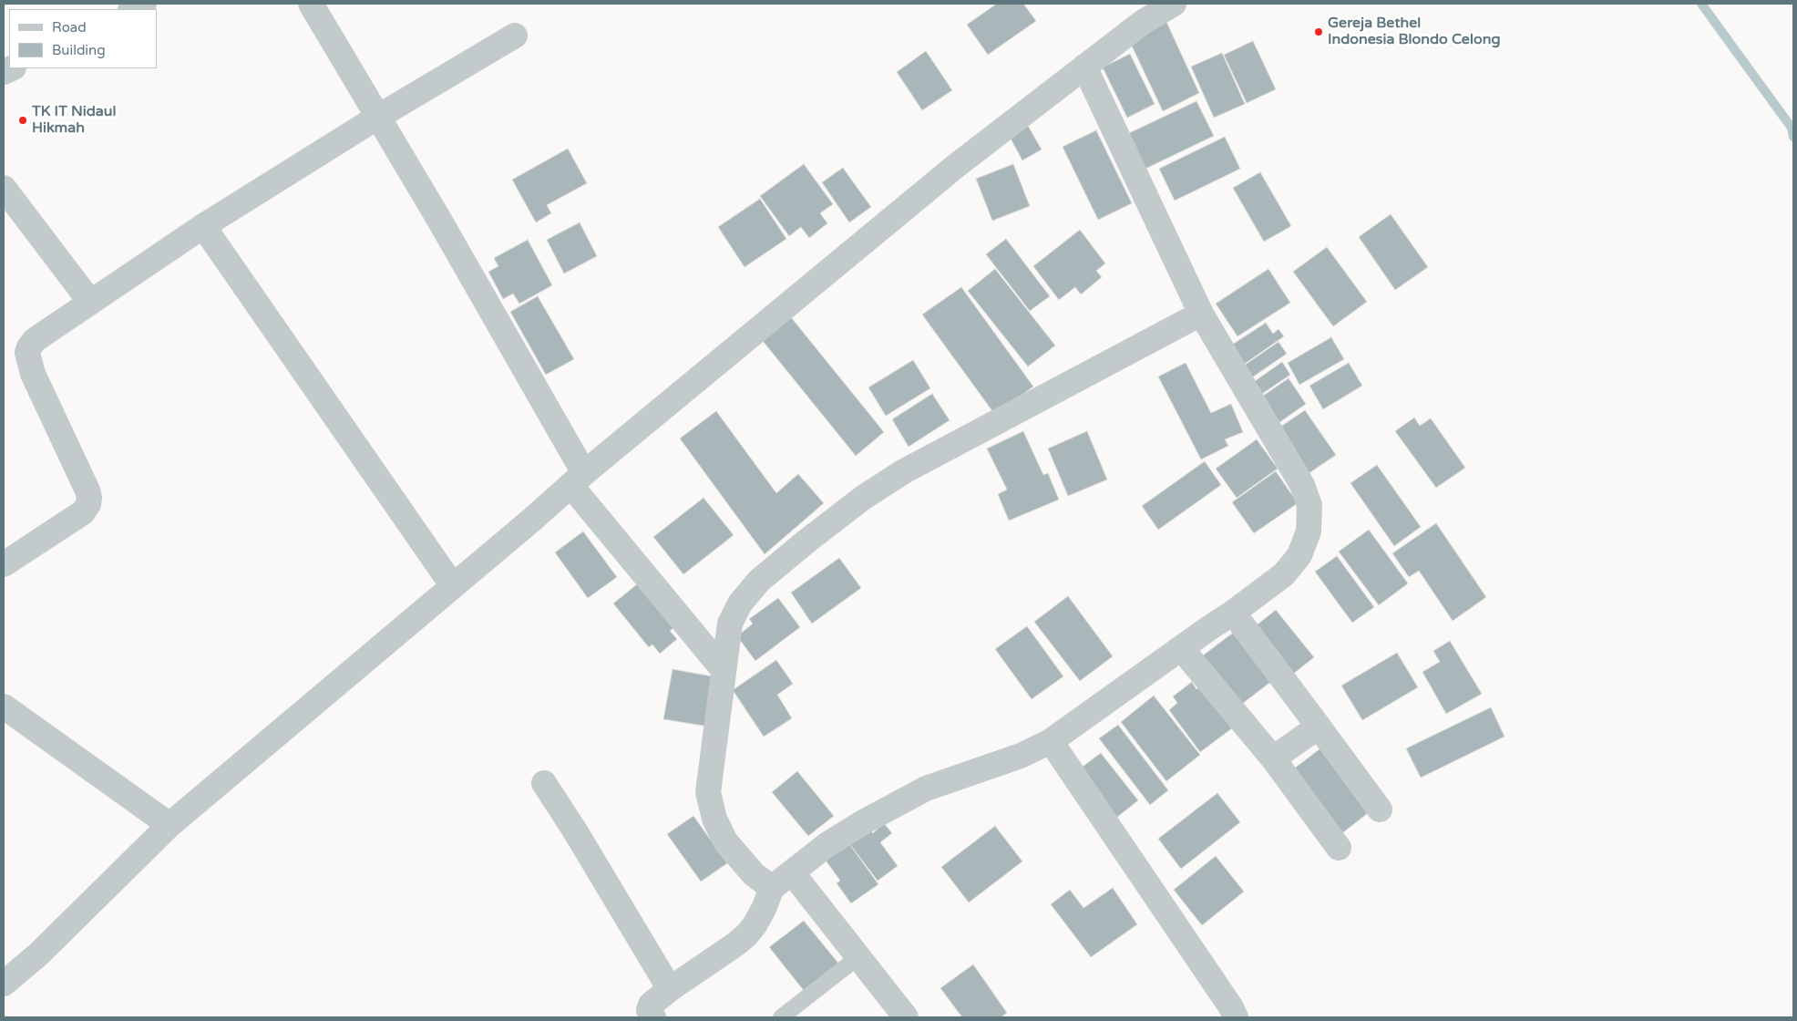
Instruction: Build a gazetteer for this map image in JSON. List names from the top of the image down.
{
  "places": ["Gereja Bethel Indonesia Blondo Celong", "TK IT Nidaul Hikmah"],
  "legend": ["Road", "Building"]
}
